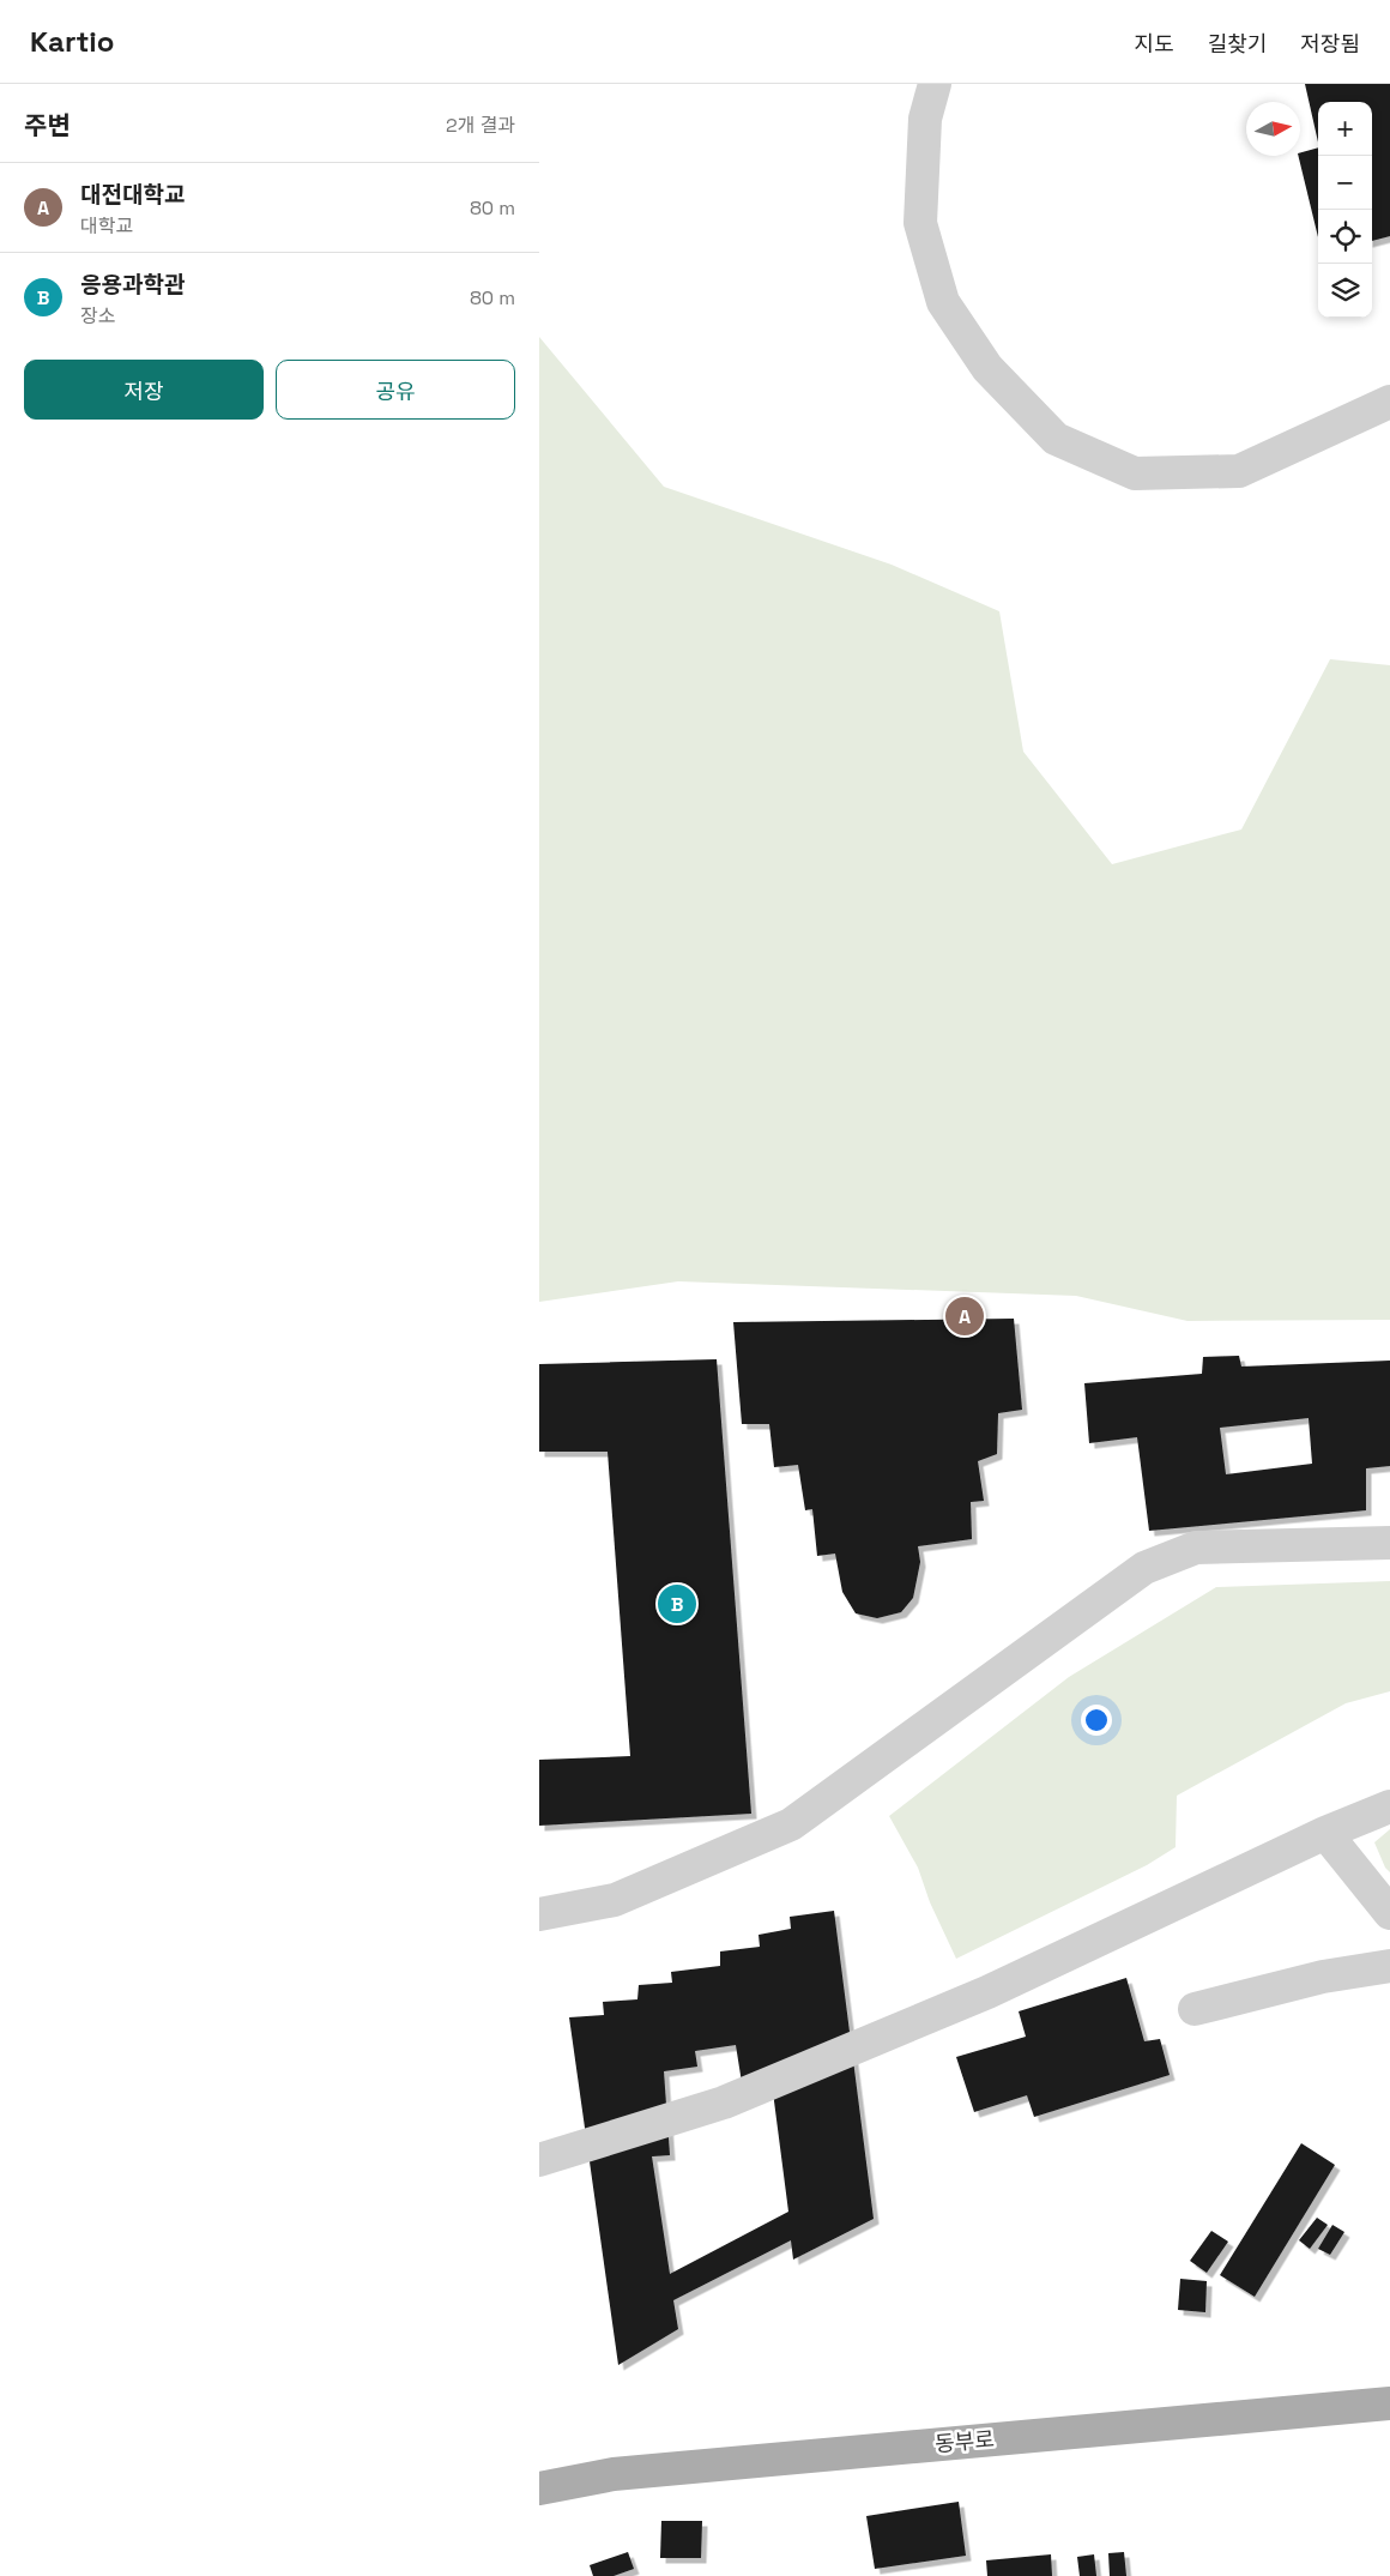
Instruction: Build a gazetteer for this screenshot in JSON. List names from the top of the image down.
{
  "streets": {
    "main road": ["동부로"]
  },
  "north": "right",
  "page": {
    "header": "Kartio",
    "nav": ["지도", "길찾기", "저장됨"],
    "heading": ["주변", "2개 결과"],
    "map_buttons": ["+", "−"],
    "list": [
      {
        "mark": "A",
        "name": "대전대학교",
        "note": "대학교",
        "value": "80 m"
      },
      {
        "mark": "B",
        "name": "응용과학관",
        "note": "장소",
        "value": "80 m"
      }
    ],
    "buttons": ["저장", "공유"],
    "pins": ["A", "B"]
  }
}
